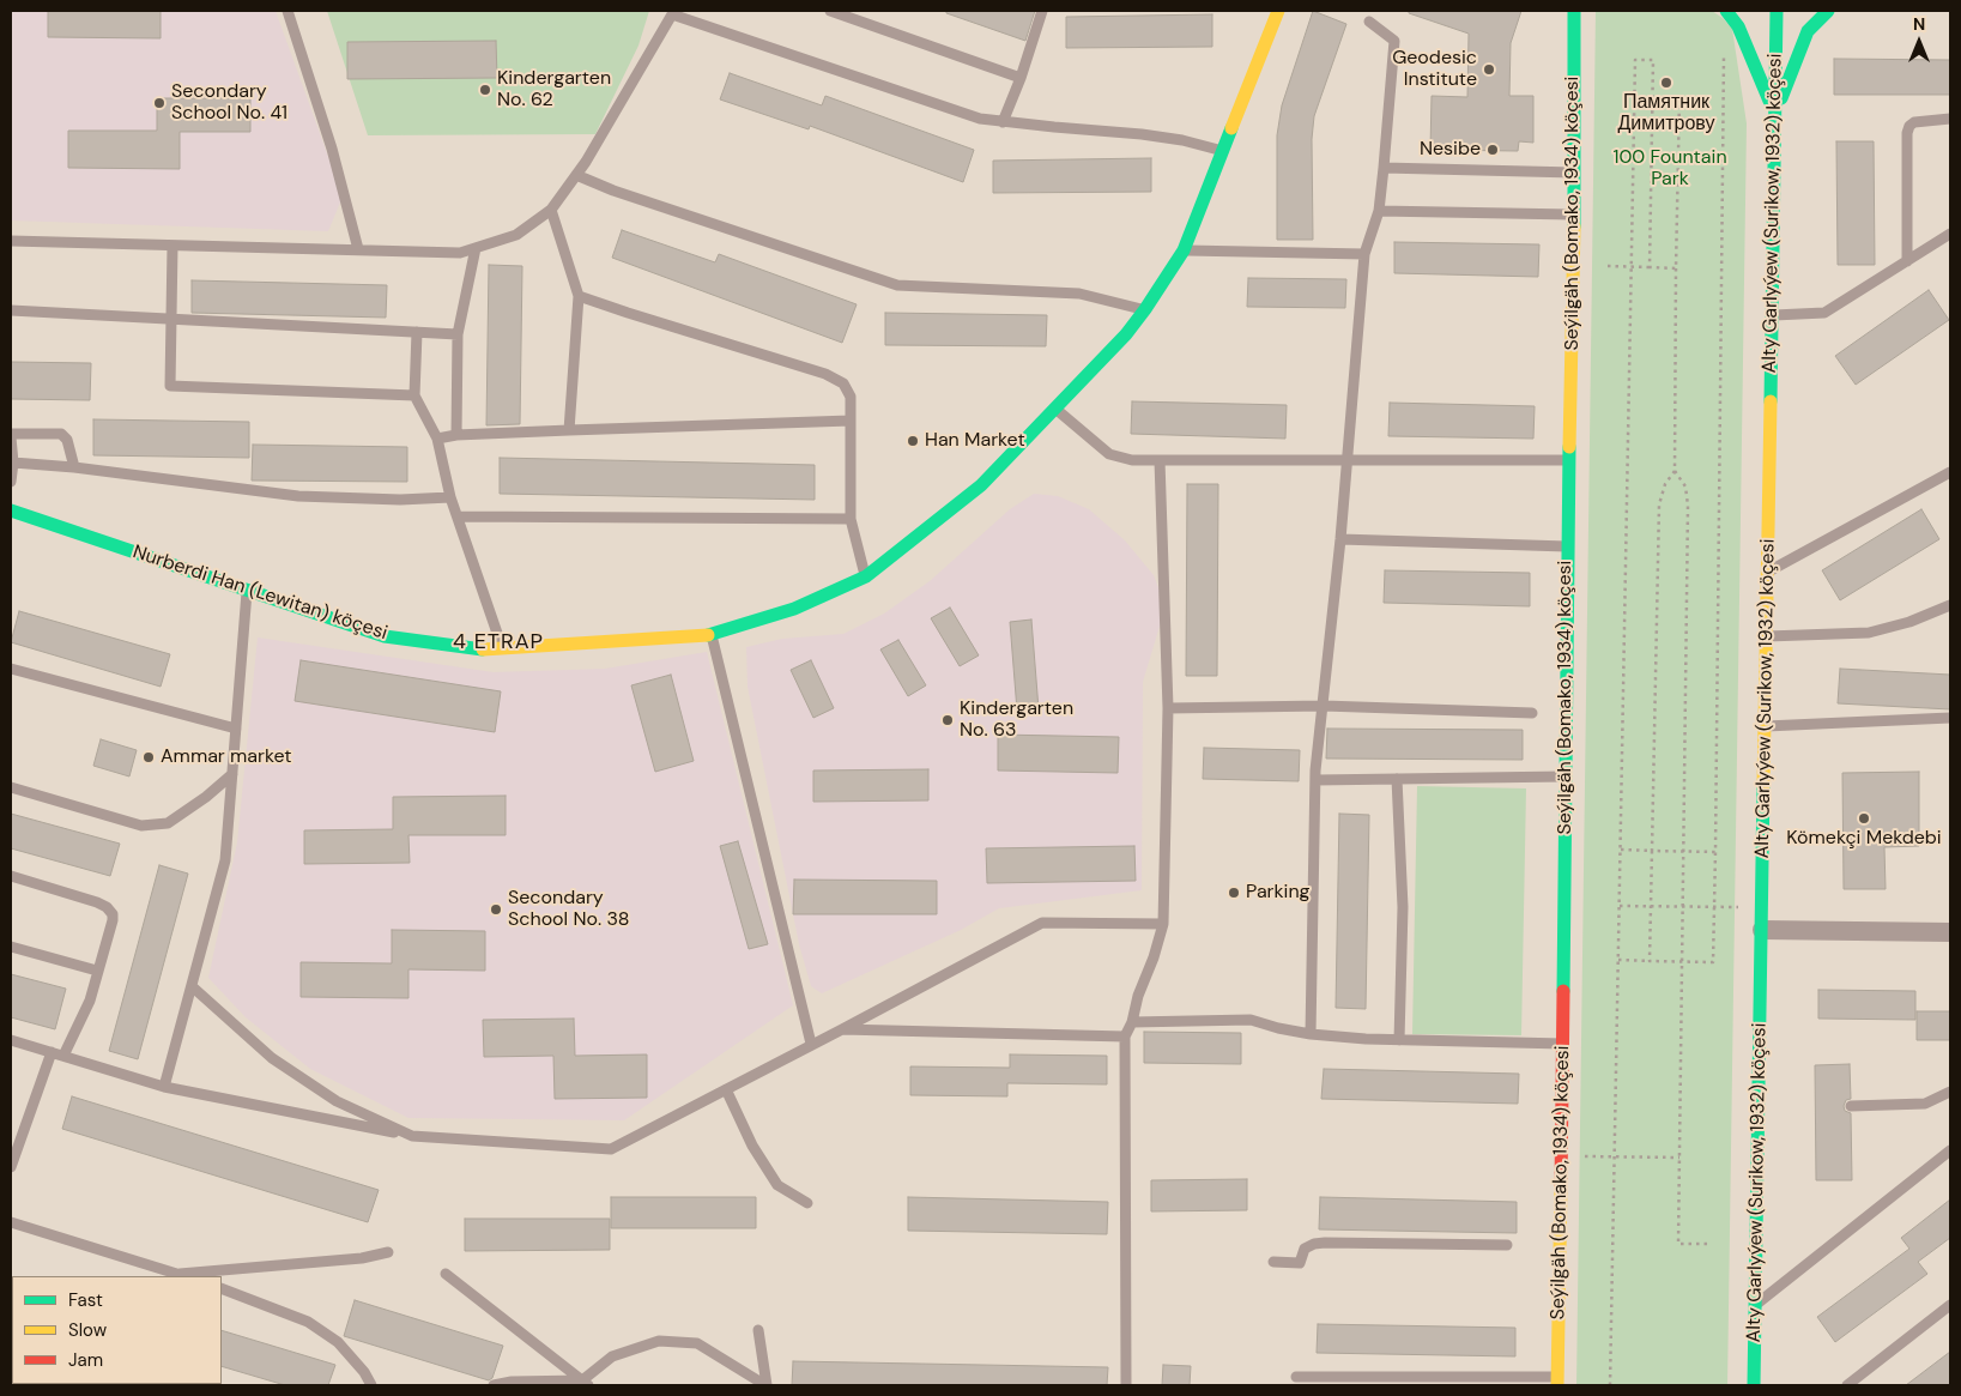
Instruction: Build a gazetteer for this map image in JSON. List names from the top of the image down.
{
  "streets": {
    "street": ["Seýilgäh (Bomako, 1934) köçesi", "Alty Garlyýew (Surikow, 1932) köçesi", "Nurberdi Han (Lewitan) köçesi"]
  },
  "districts": ["4 ETRAP"],
  "parks": ["100 Fountain Park"],
  "places": [
    "Geodesic Institute",
    "Памятник Димитрову",
    "Kindergarten No. 62",
    "Secondary School No. 41",
    "Nesibe",
    "Han Market",
    "Kindergarten No. 63",
    "Ammar market",
    "Kömekçi Mekdebi",
    "Parking",
    "Secondary School No. 38"
  ],
  "legend": ["Fast", "Slow", "Jam"],
  "north": "top"
}
